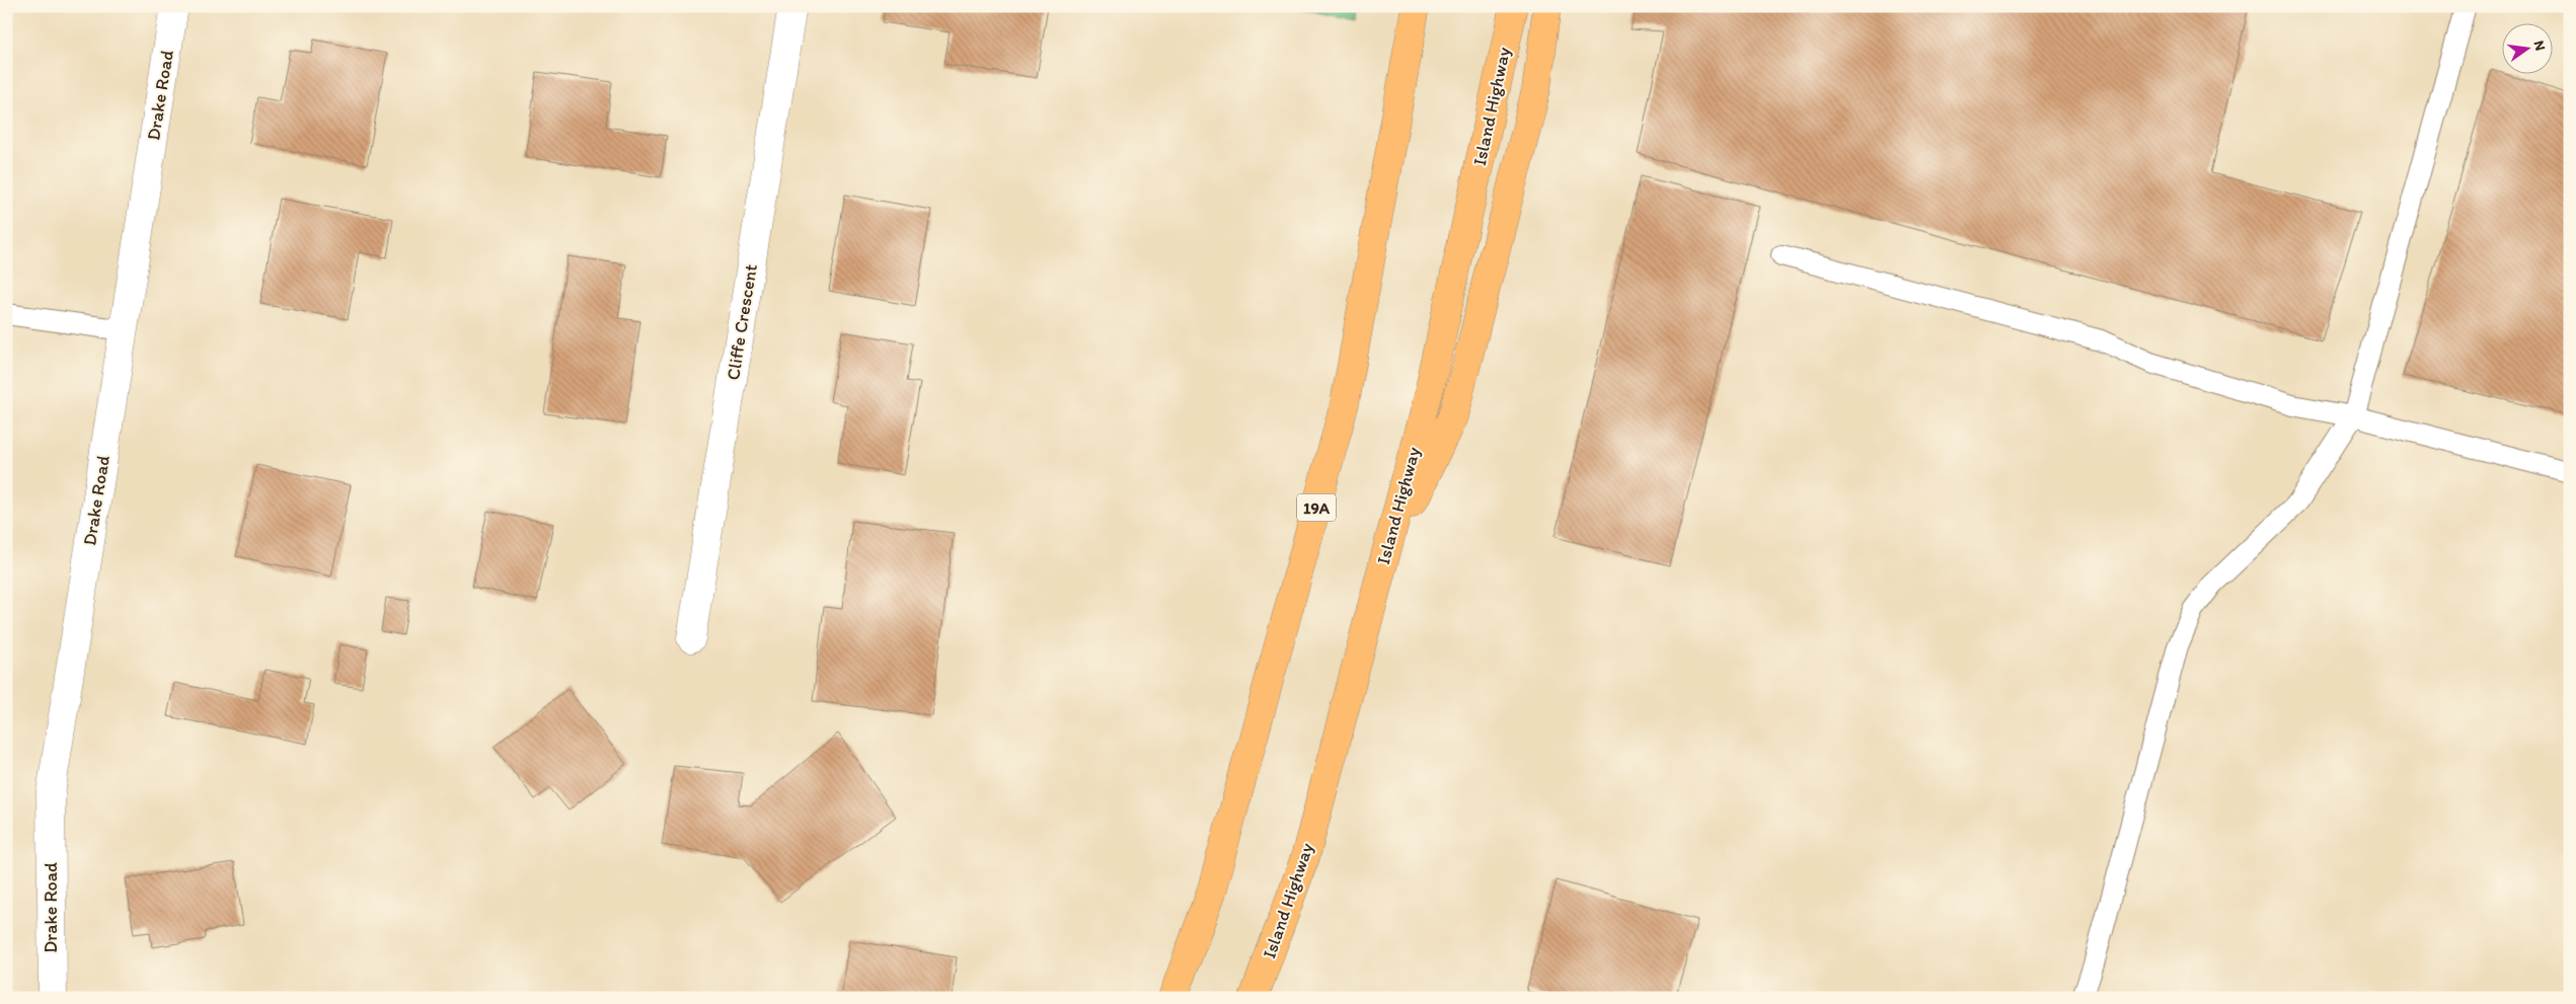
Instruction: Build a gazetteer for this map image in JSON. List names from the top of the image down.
{
  "streets": {
    "main road": ["Island Highway", "19A"],
    "street": ["Drake Road", "Cliffe Crescent"]
  },
  "north": "right"
}
